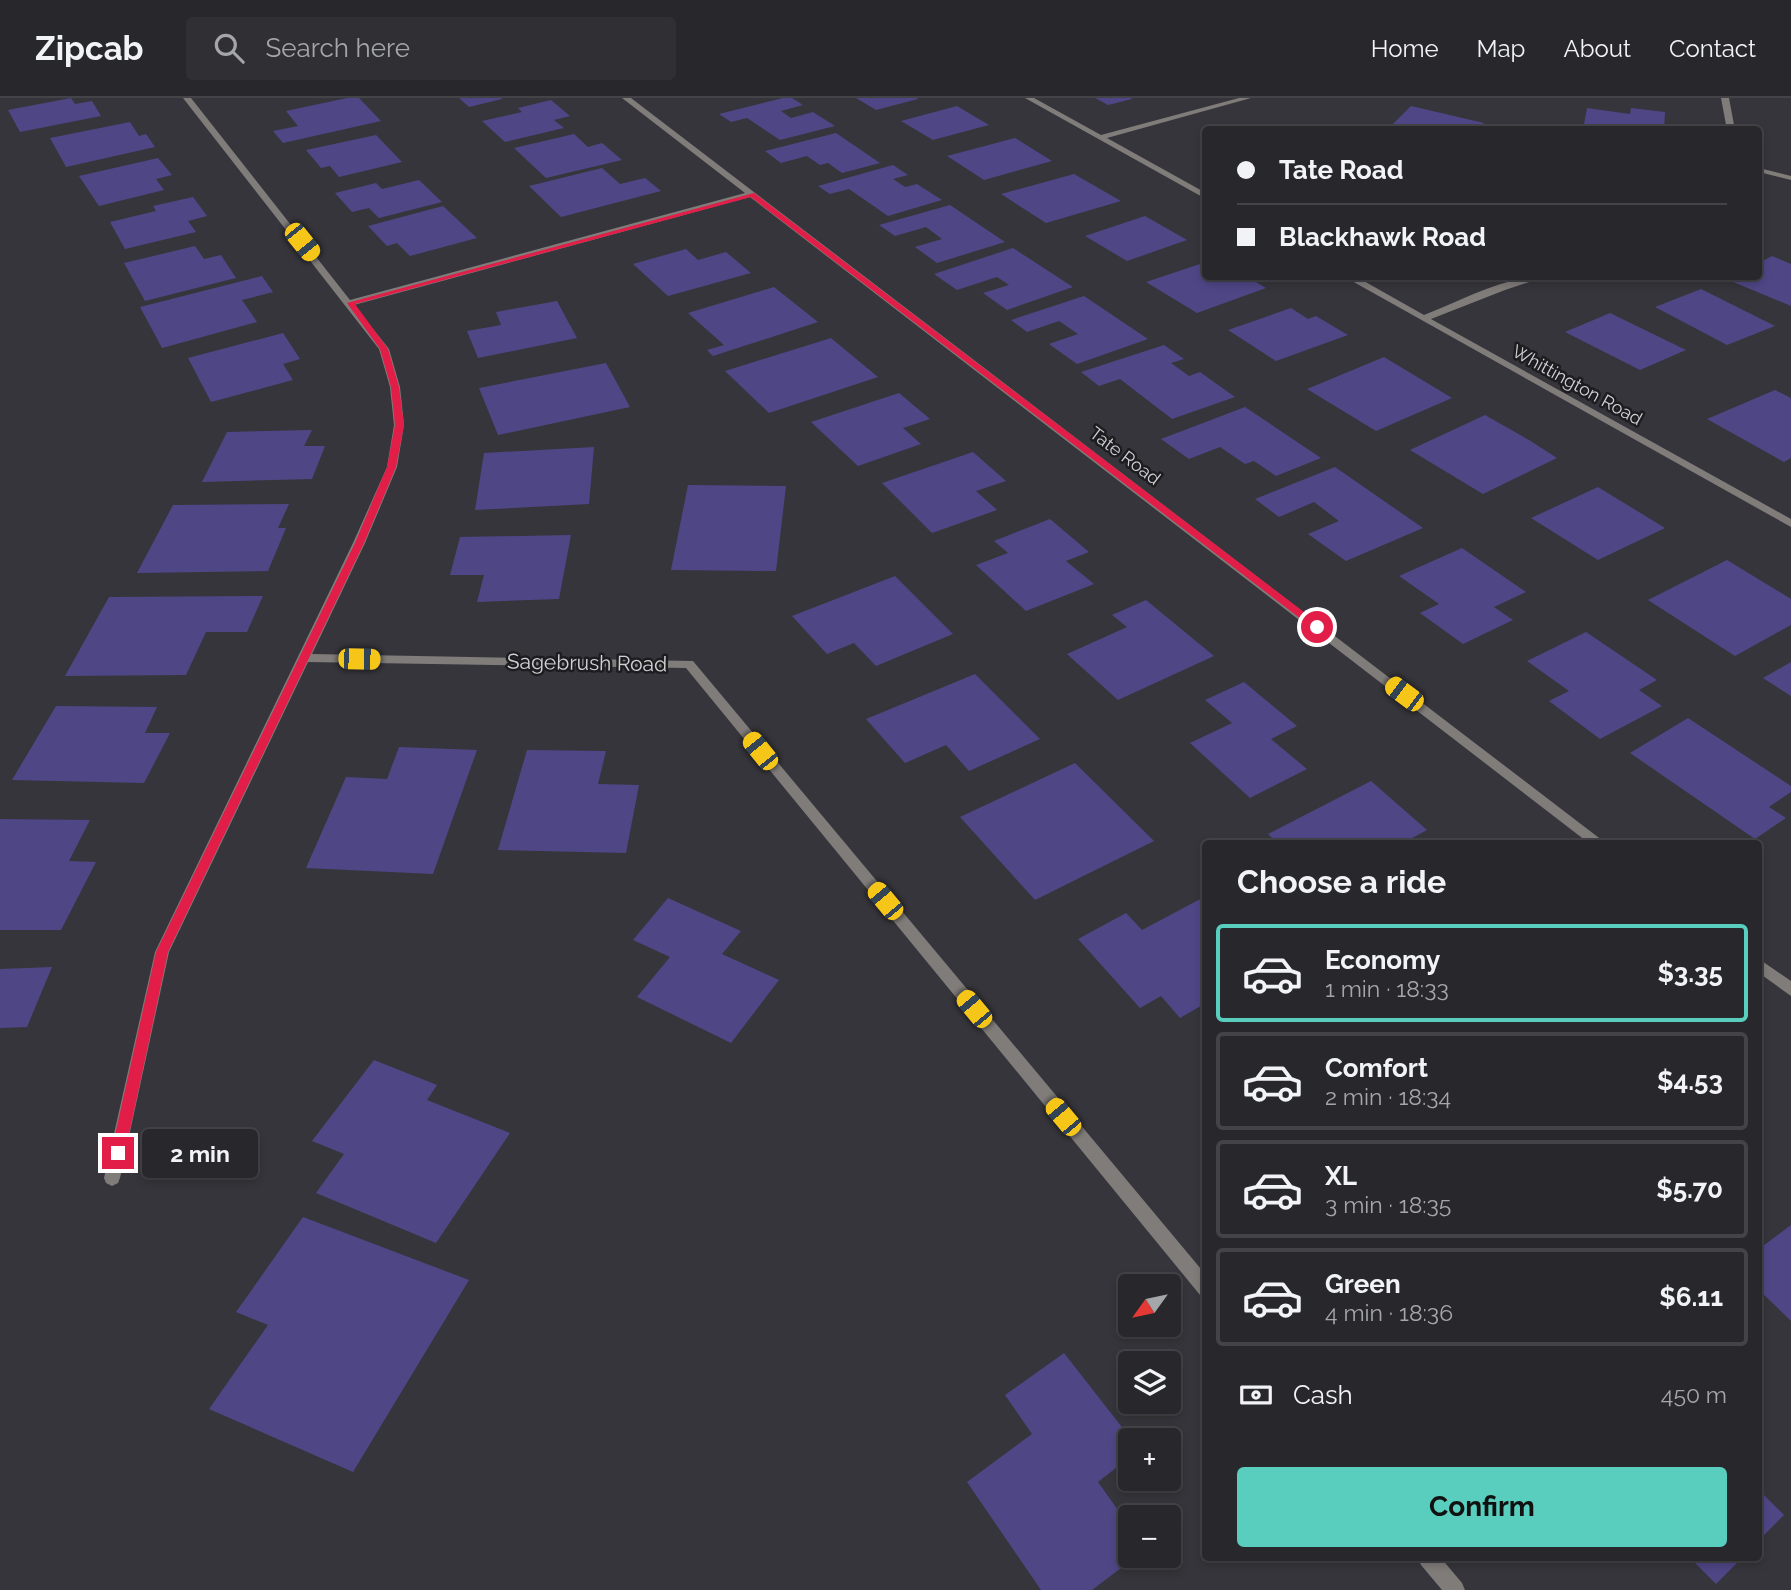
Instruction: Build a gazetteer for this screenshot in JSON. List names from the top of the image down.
{
  "streets": {
    "street": ["Whittington Road", "Tate Road", "Sagebrush Road"]
  },
  "north": "bottom left",
  "page": {
    "header": "Zipcab",
    "search": "Search here",
    "nav": [
      "Home",
      "Map",
      "About",
      "Contact"
    ],
    "banner": ["Tate Road", "Blackhawk Road"],
    "heading": "Choose a ride",
    "list": [
      {
        "name": "Economy",
        "note": "1 min · 18:33",
        "value": "$3.35"
      },
      {
        "name": "Comfort",
        "note": "2 min · 18:34",
        "value": "$4.53"
      },
      {
        "name": "XL",
        "note": "3 min · 18:35",
        "value": "$5.70"
      },
      {
        "name": "Green",
        "note": "4 min · 18:36",
        "value": "$6.11"
      }
    ],
    "bubble": "2 min",
    "map_buttons": ["+", "−"],
    "pay": ["Cash", "450 m"],
    "buttons": "Confirm"
  }
}
